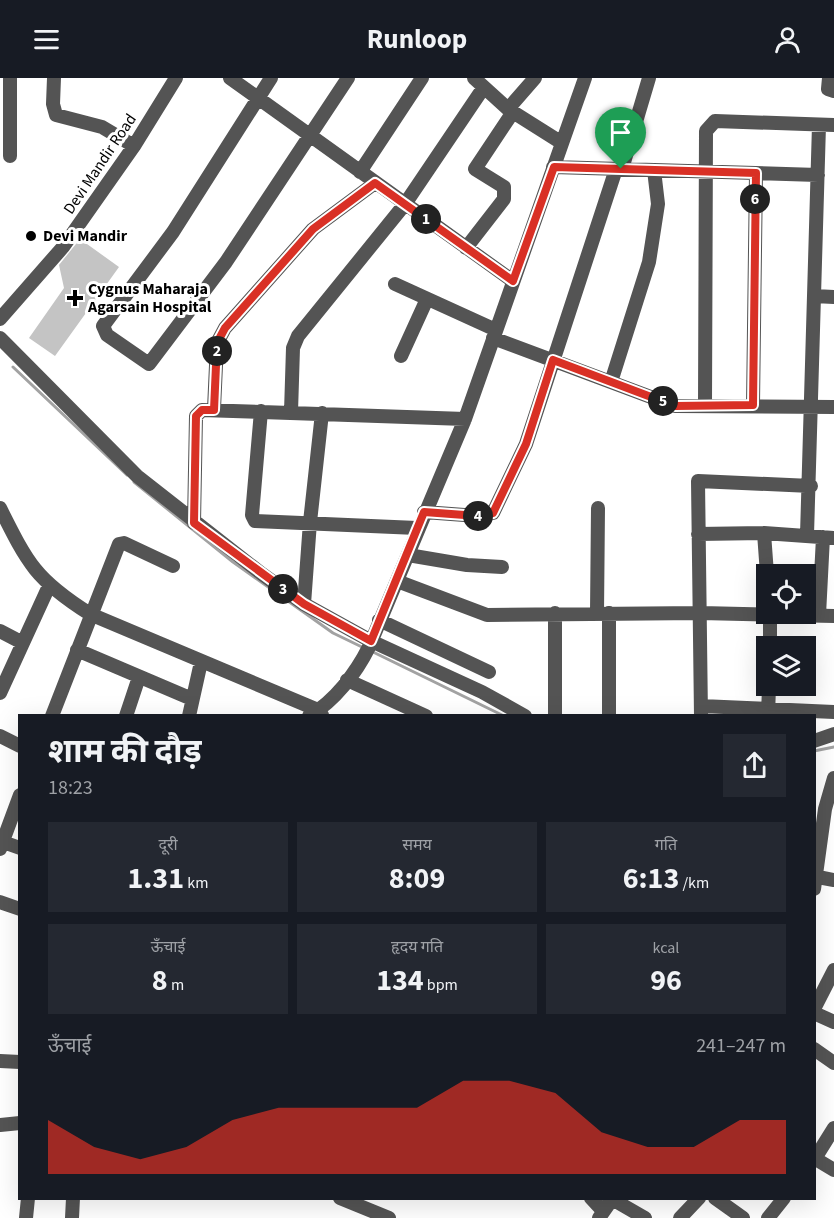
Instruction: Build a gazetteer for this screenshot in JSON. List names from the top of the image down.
{
  "streets": {
    "street": ["Devi Mandir Road"]
  },
  "places": {
    "other": ["Devi Mandir"],
    "health": ["Cygnus Maharaja Agarsain Hospital"]
  },
  "page": {
    "header": "Runloop",
    "pins": [
      "6",
      "1",
      "2",
      "5",
      "4",
      "3"
    ],
    "heading": ["शाम की दौड़", "18:23"],
    "stats": [
      ["दूरी", "1.31 km"],
      ["समय", "8:09"],
      ["गति", "6:13 /km"],
      ["ऊँचाई", "8 m"],
      ["हृदय गति", "134 bpm"],
      ["kcal", "96"]
    ],
    "chart": ["ऊँचाई", "241–247 m"]
  }
}
